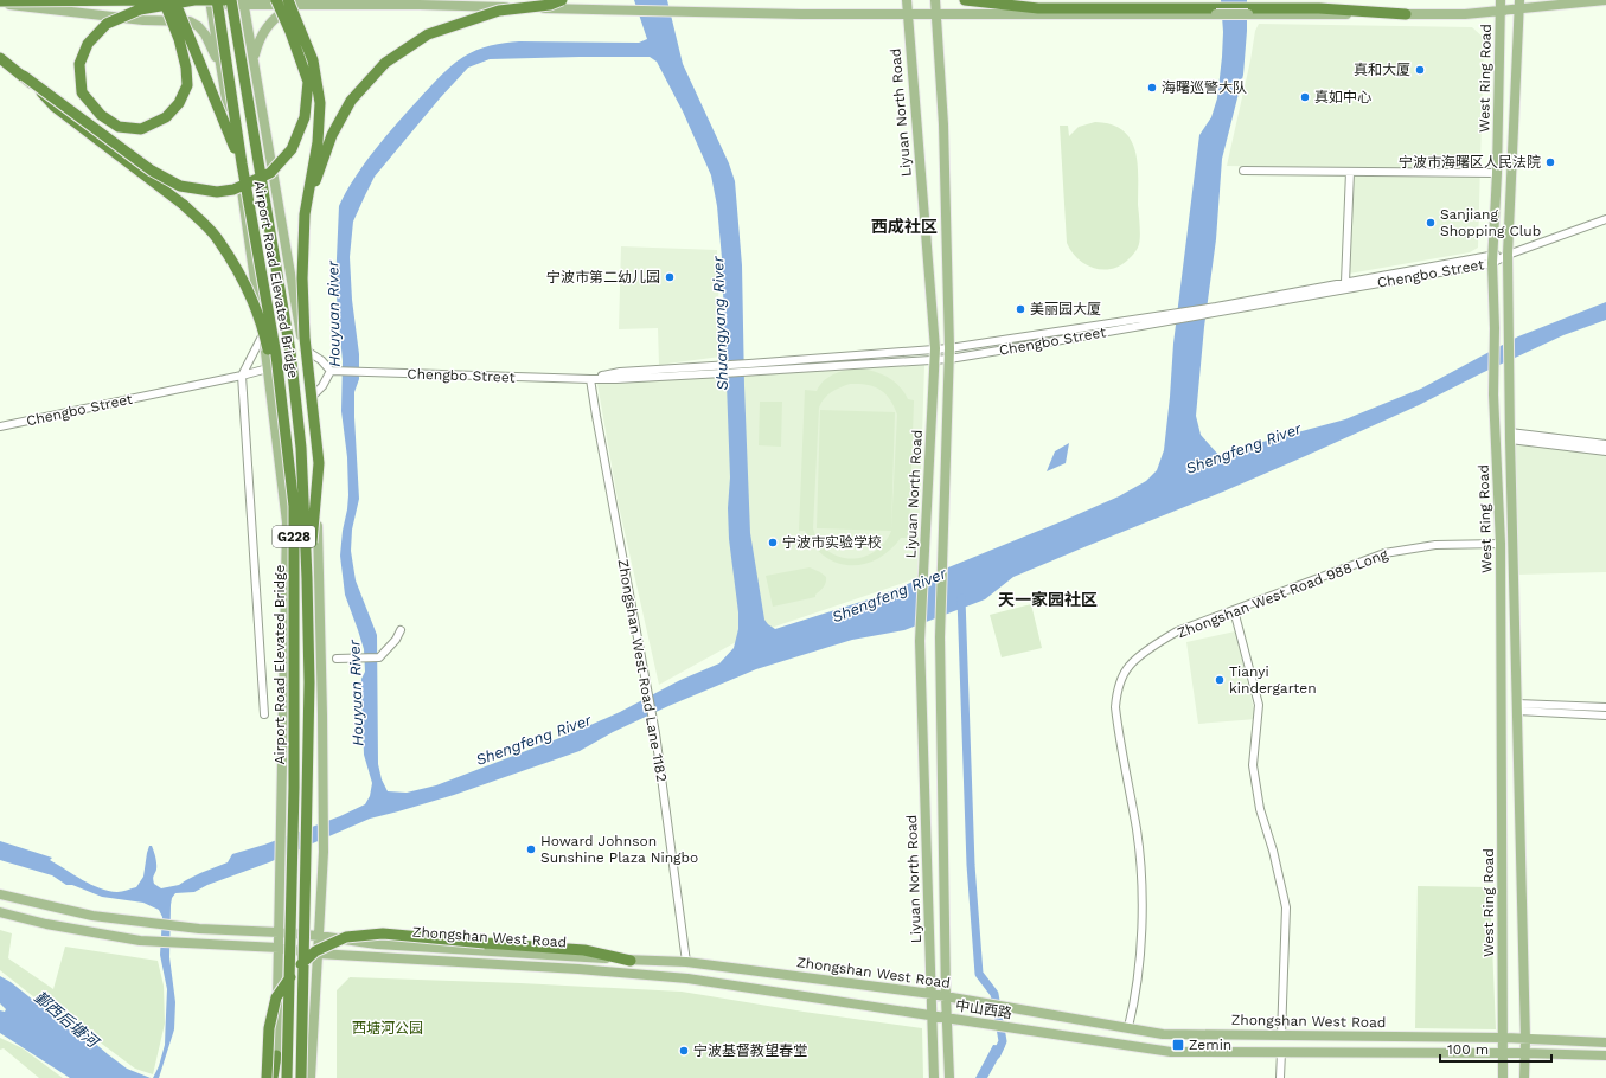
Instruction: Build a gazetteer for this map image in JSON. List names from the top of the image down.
{
  "streets": {
    "highway": ["Airport Road Elevated Bridge", "G228"],
    "main road": [
      "West Ring Road",
      "Liyuan North Road",
      "Zhongshan West Road",
      "中山西路"
    ],
    "street": ["Chengbo Street", "Zhongshan West Road 988 Long", "Zhongshan West Road Lane 1182"]
  },
  "crossings": [
    ["West Ring Road", "Chengbo Street"],
    ["West Ring Road", "Zhongshan West Road 988 Long"],
    ["West Ring Road", "Zhongshan West Road"],
    ["Liyuan North Road", "Chengbo Street"],
    ["Liyuan North Road", "Zhongshan West Road"],
    ["Liyuan North Road", "中山西路"],
    ["Chengbo Street", "Zhongshan West Road Lane 1182"],
    ["Zhongshan West Road 988 Long", "Zhongshan West Road"],
    ["Zhongshan West Road Lane 1182", "Zhongshan West Road"],
    ["Zhongshan West Road", "中山西路"]
  ],
  "districts": ["西成社区", "天一家园社区"],
  "water": [
    "Houyuan River",
    "Shuangyang River",
    "Shengfeng River",
    "鄞西后塘河"
  ],
  "parks": ["西塘河公园"],
  "places": {
    "other": [
      "真和大厦",
      "海曙巡警大队",
      "真如中心",
      "宁波市海曙区人民法院",
      "Sanjiang Shopping Club",
      "宁波市第二幼儿园",
      "美丽园大厦",
      "宁波市实验学校",
      "Tianyi kindergarten",
      "Howard Johnson Sunshine Plaza Ningbo",
      "宁波基督教望春堂"
    ],
    "transit": ["Zemin"]
  },
  "scale_bar": "100 m"
}
